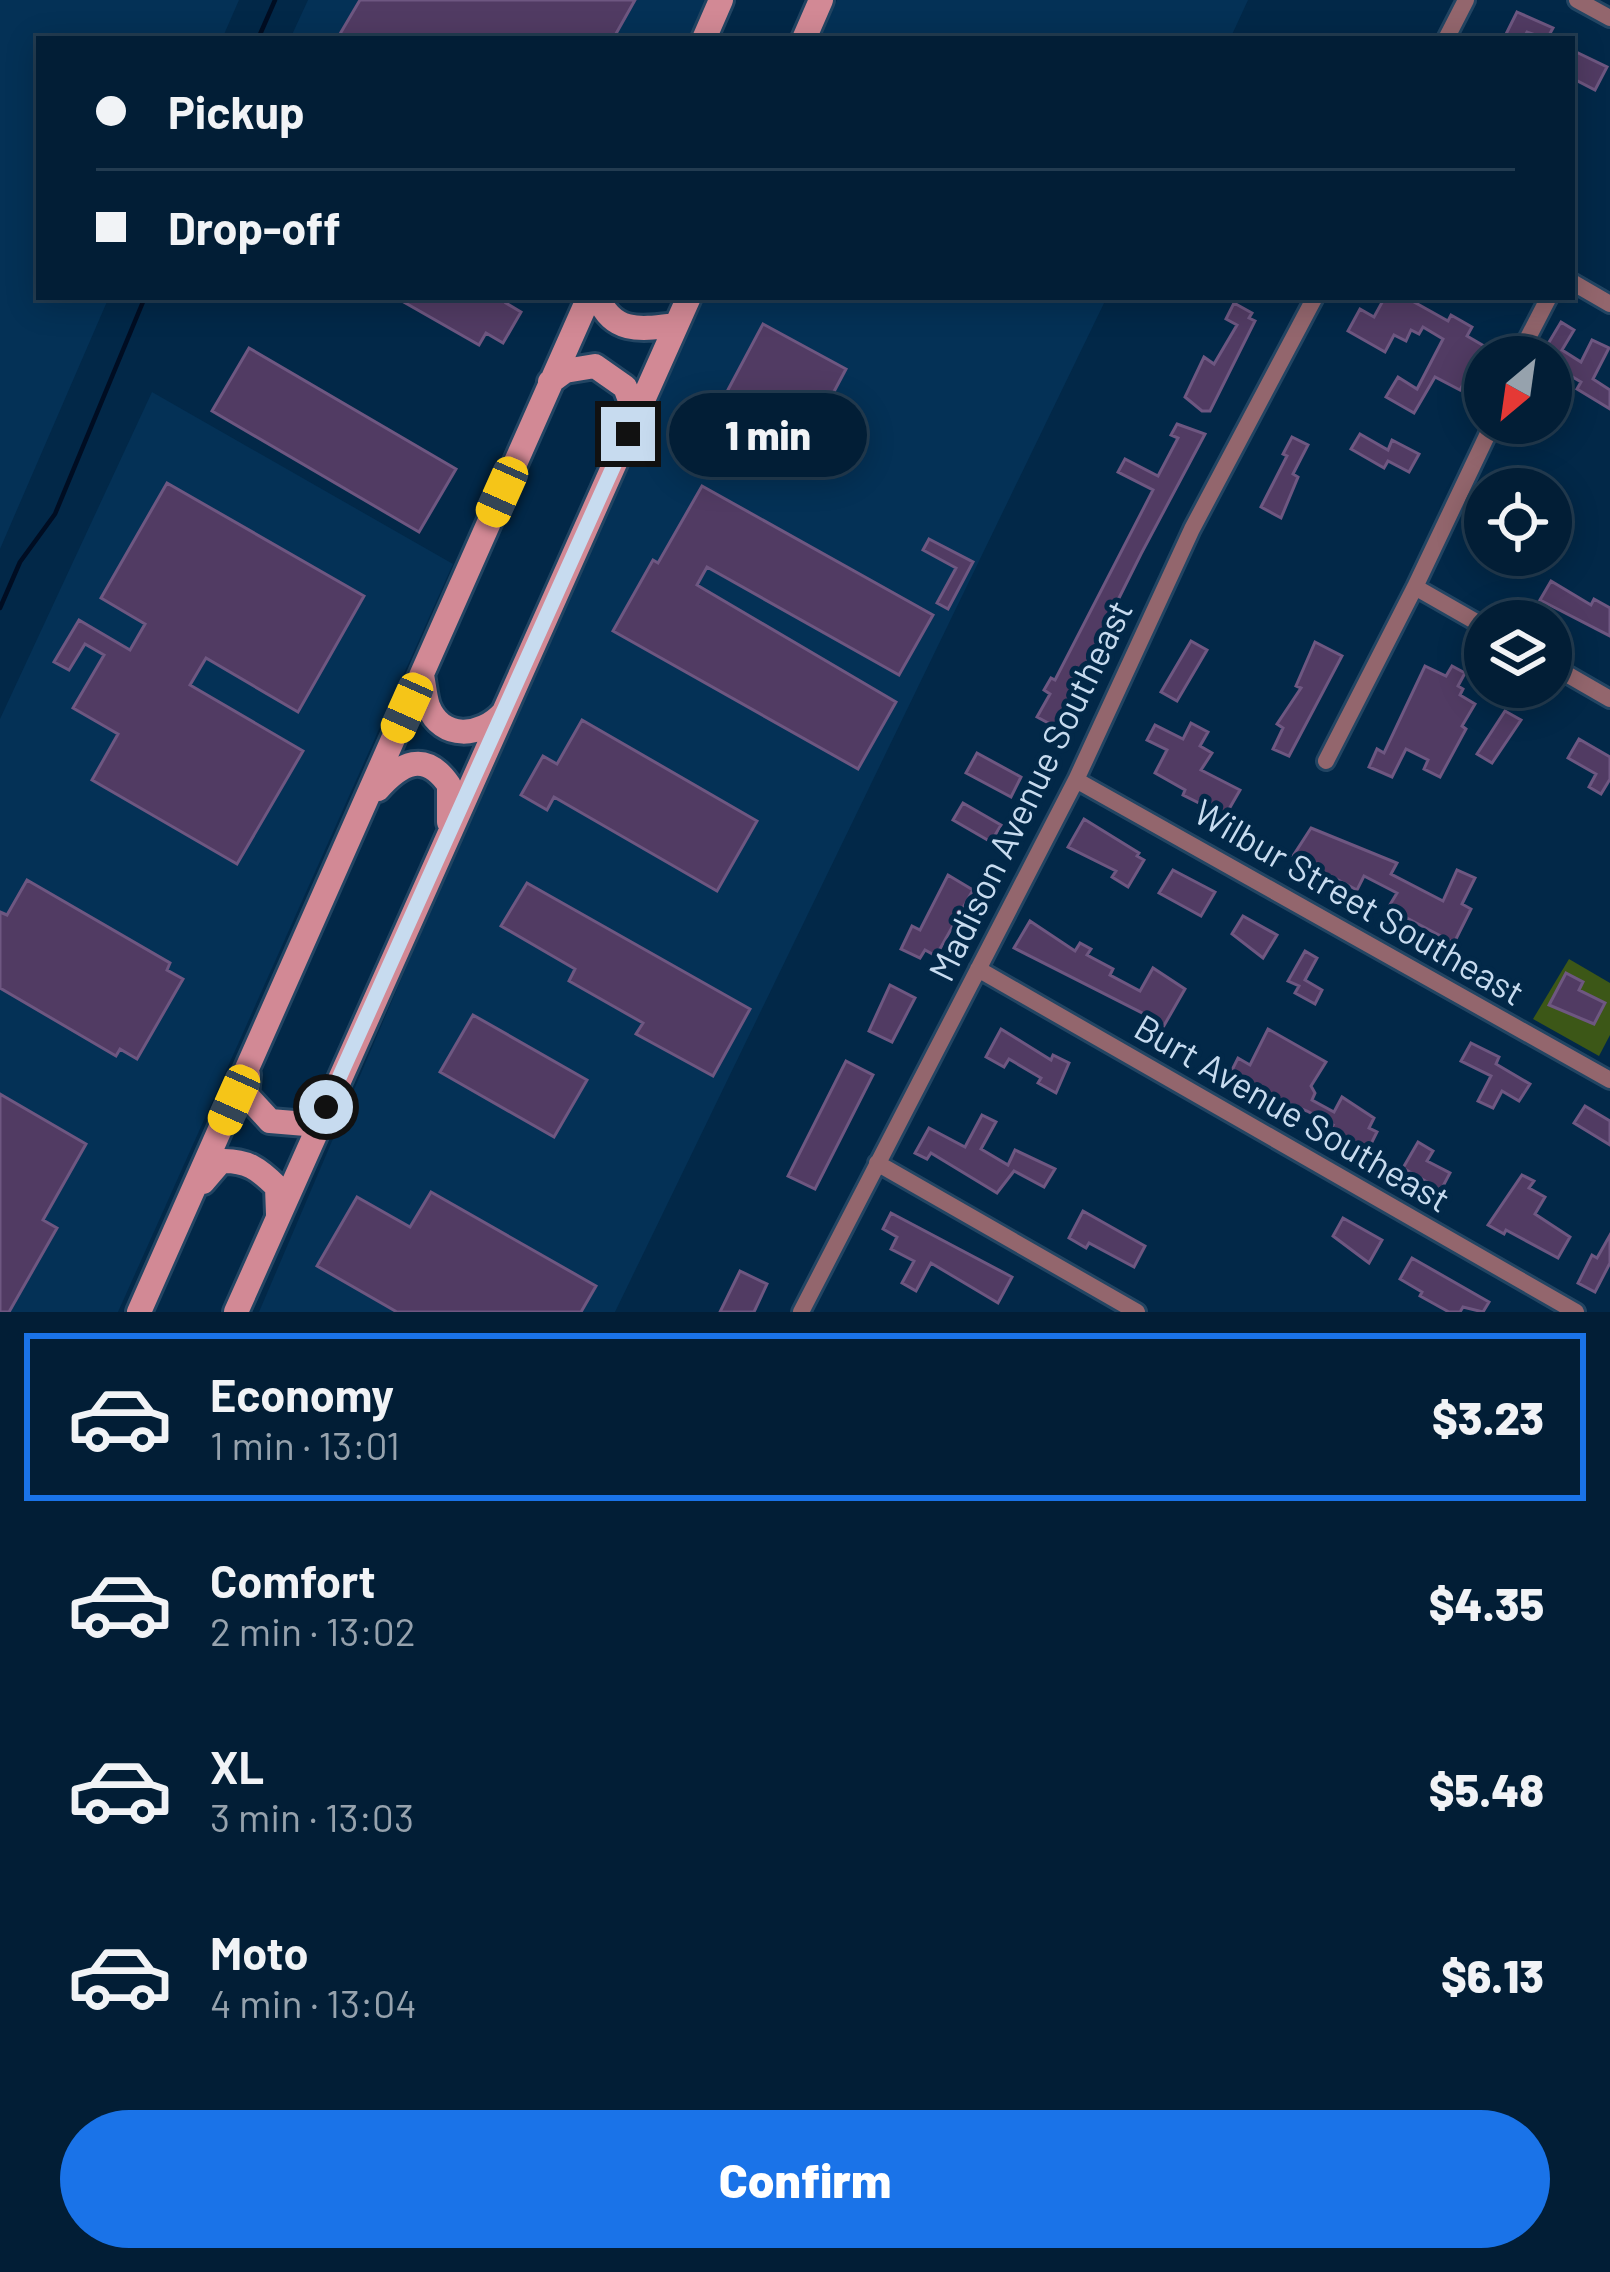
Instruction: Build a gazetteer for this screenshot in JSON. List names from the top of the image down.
{
  "streets": {
    "street": ["Madison Avenue Southeast", "Wilbur Street Southeast", "Burt Avenue Southeast"]
  },
  "crossings": [
    ["Madison Avenue Southeast", "Wilbur Street Southeast"],
    ["Madison Avenue Southeast", "Burt Avenue Southeast"]
  ],
  "north": "bottom left",
  "page": {
    "banner": ["Pickup", "Drop-off"],
    "bubble": "1 min",
    "list": [
      {
        "name": "Economy",
        "note": "1 min · 13:01",
        "value": "$3.23"
      },
      {
        "name": "Comfort",
        "note": "2 min · 13:02",
        "value": "$4.35"
      },
      {
        "name": "XL",
        "note": "3 min · 13:03",
        "value": "$5.48"
      },
      {
        "name": "Moto",
        "note": "4 min · 13:04",
        "value": "$6.13"
      }
    ],
    "buttons": "Confirm"
  }
}
